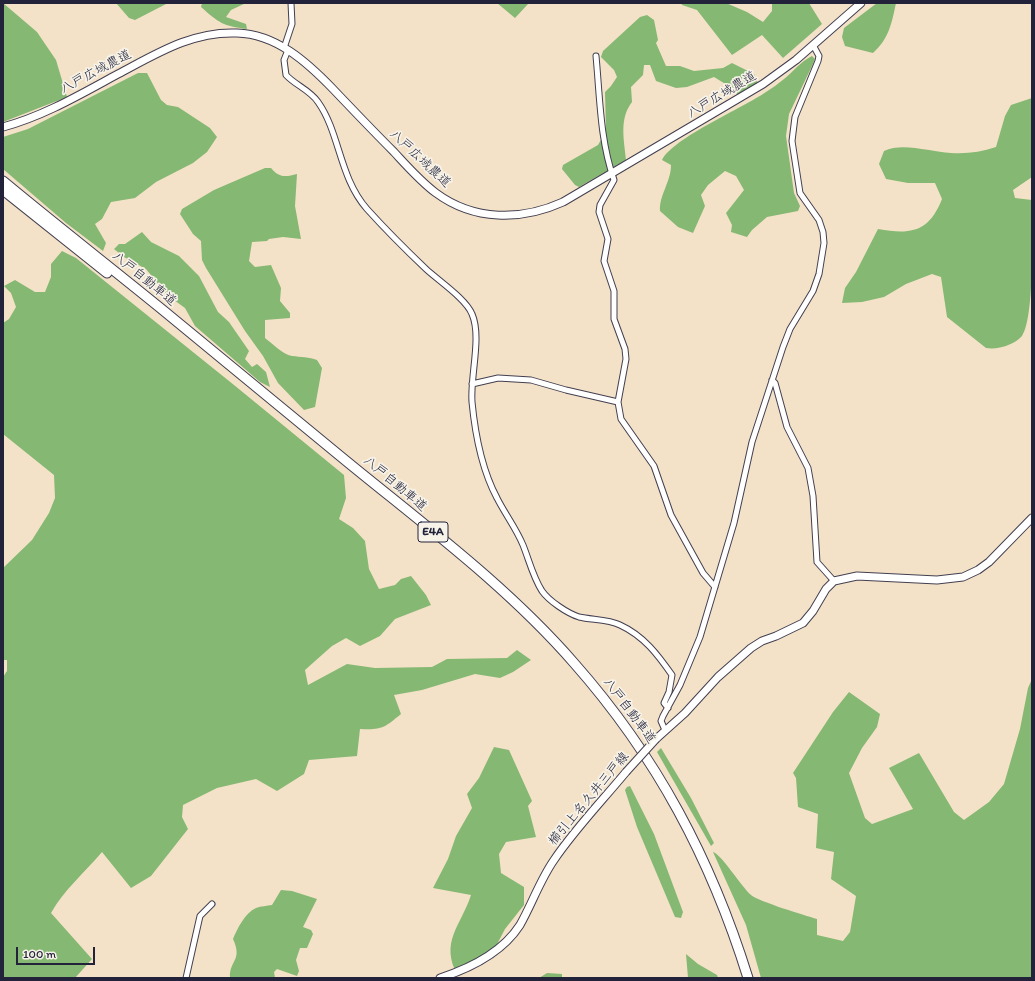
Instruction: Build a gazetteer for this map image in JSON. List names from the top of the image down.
{
  "streets": {
    "highway": ["八戸自動車道", "E4A"],
    "street": ["八戸広域農道", "櫛引上名久井三戸線"]
  },
  "scale_bar": "100 m"
}
